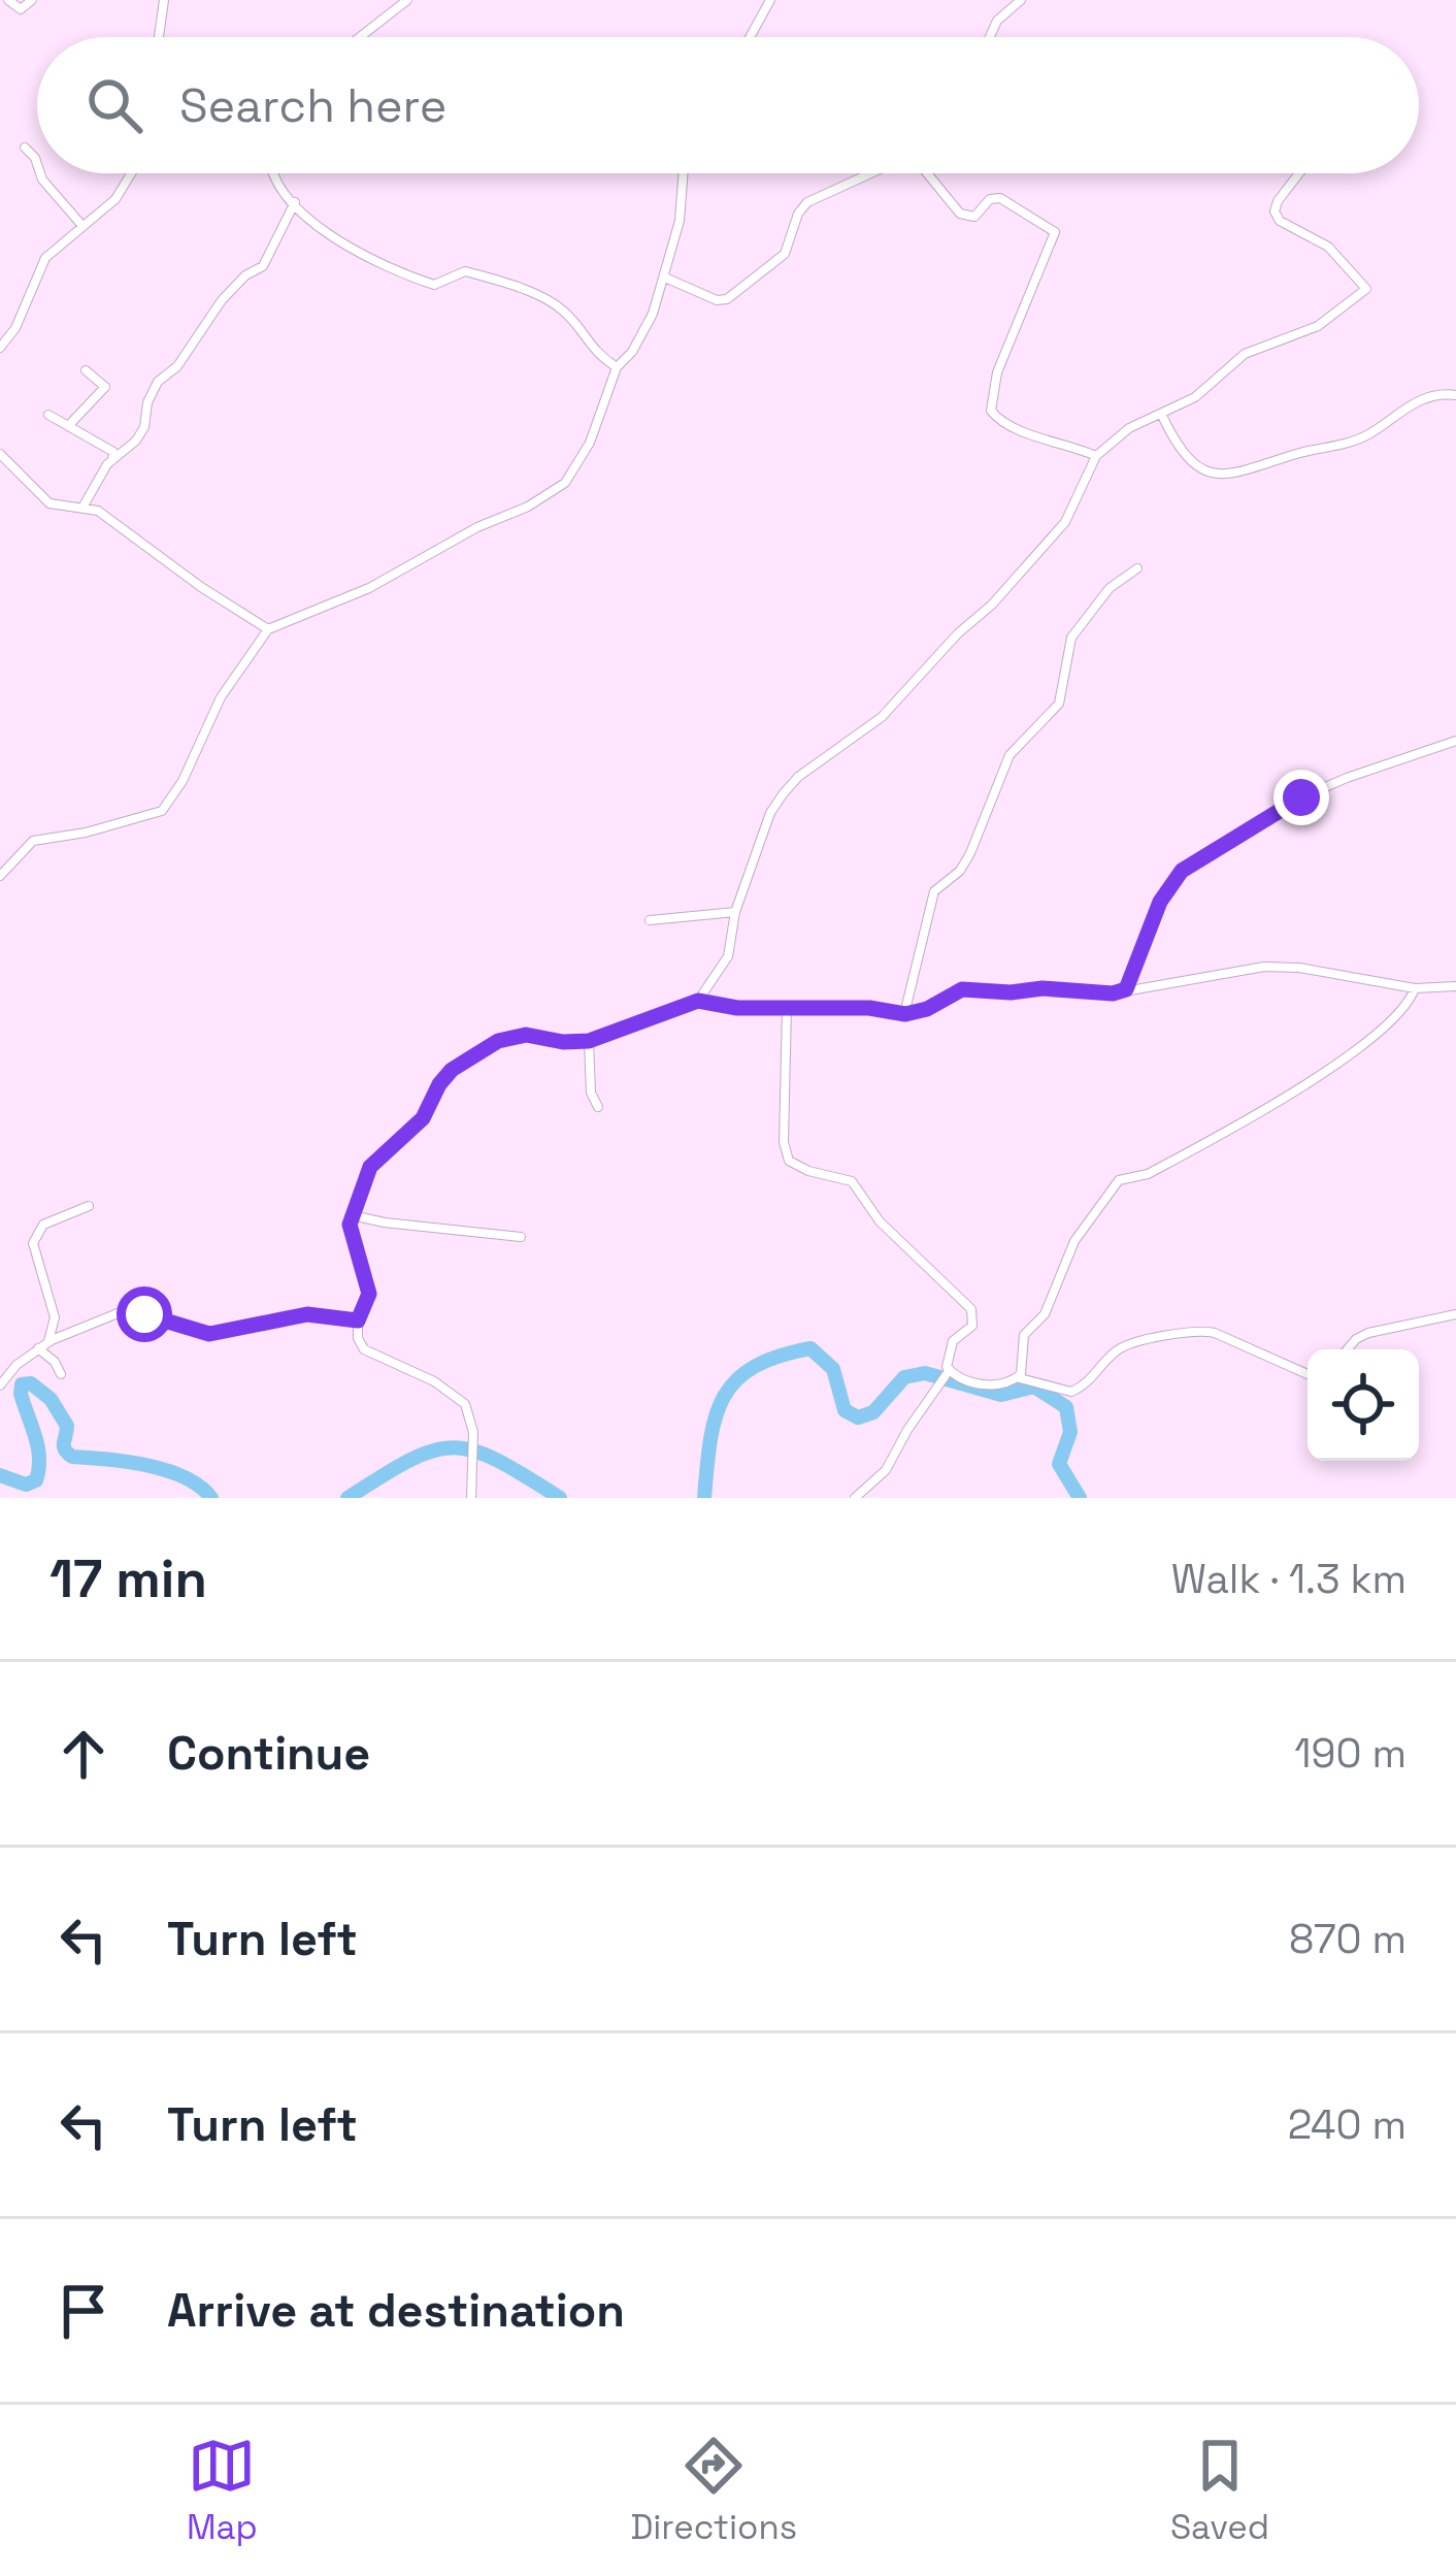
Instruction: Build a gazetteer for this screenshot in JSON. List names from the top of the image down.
{
  "page": {
    "search": "Search here",
    "heading": ["17 min", "Walk · 1.3 km"],
    "list": [
      ["Continue", "190 m"],
      ["Turn left", "870 m"],
      ["Turn left", "240 m"],
      "Arrive at destination"
    ],
    "nav": ["Map", "Directions", "Saved"]
  }
}
